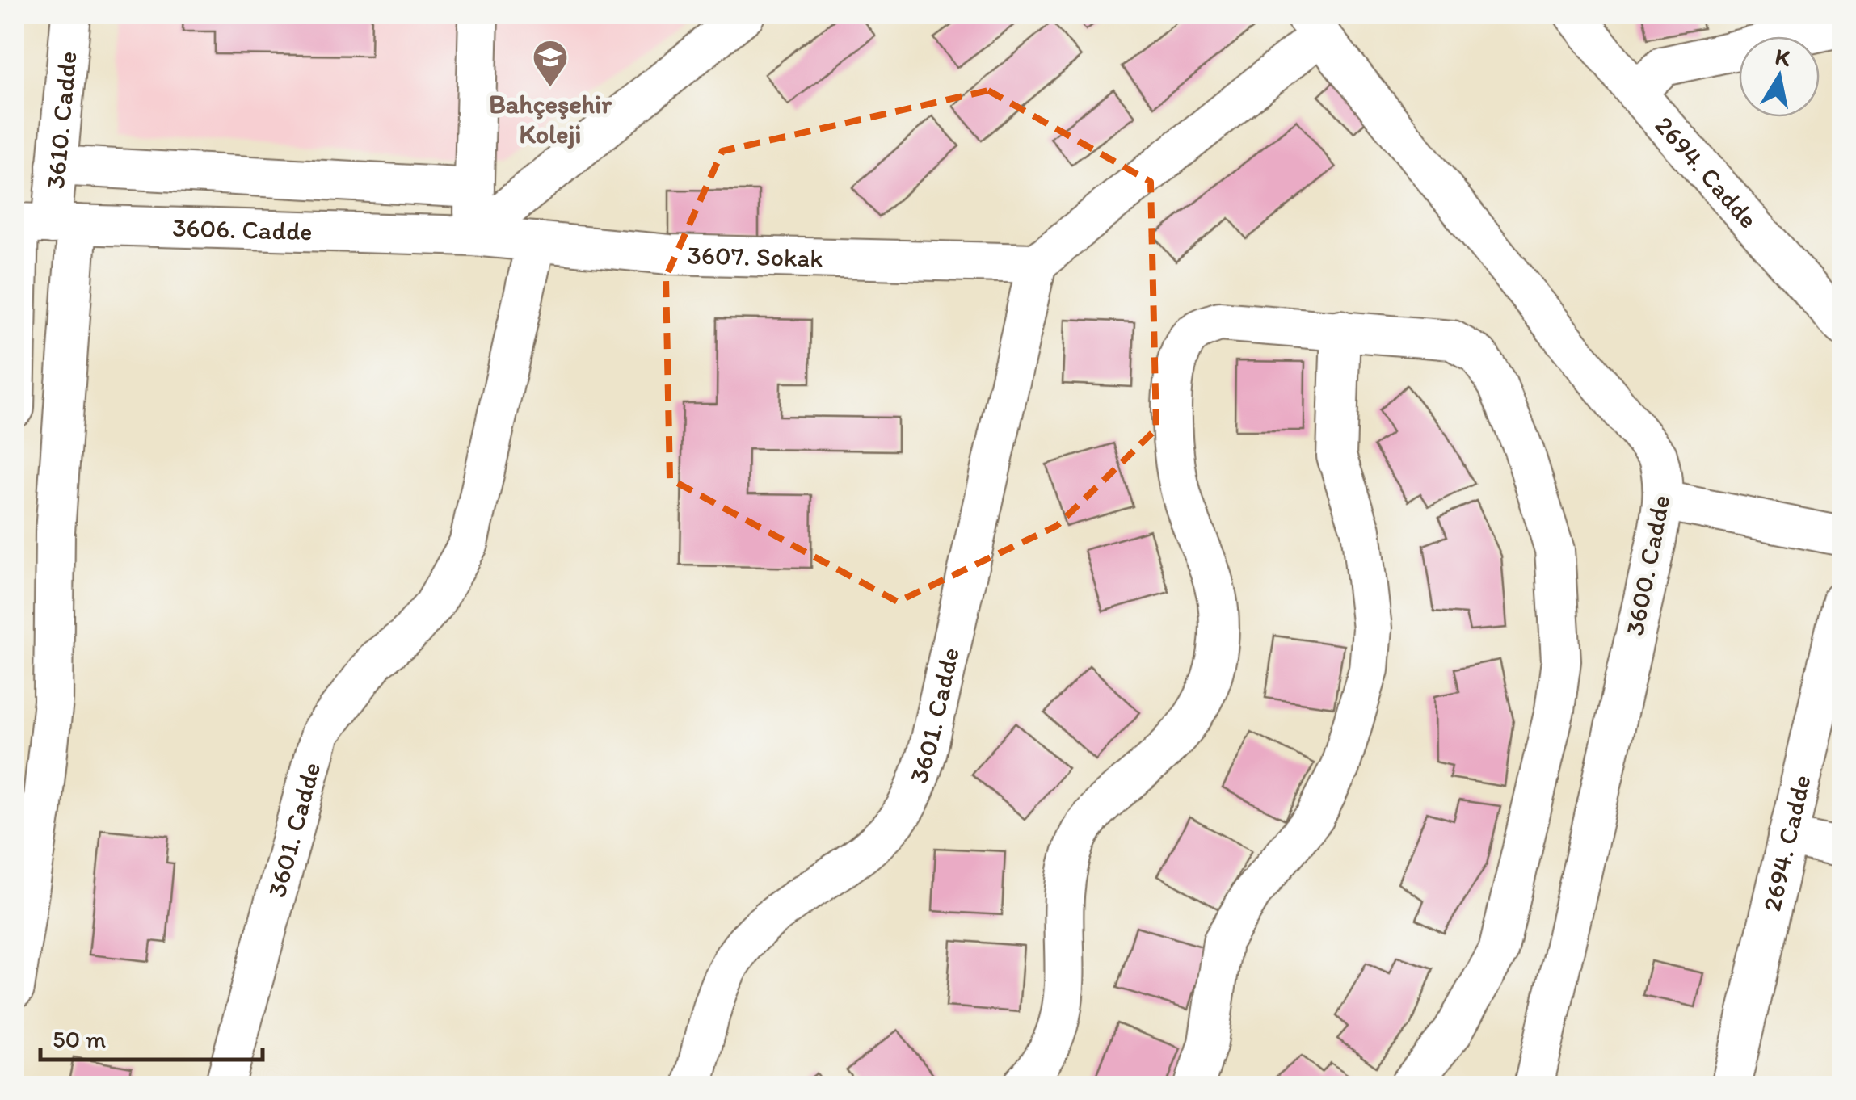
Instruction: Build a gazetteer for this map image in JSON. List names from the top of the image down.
{
  "streets": {
    "street": [
      "3610. Cadde",
      "2694. Cadde",
      "3606. Cadde",
      "3607. Sokak",
      "3600. Cadde",
      "3601. Cadde"
    ]
  },
  "crossings": [
    ["3610. Cadde", "3606. Cadde"],
    ["3606. Cadde", "3607. Sokak"],
    ["3607. Sokak", "3601. Cadde"]
  ],
  "places": {
    "school or university": ["Bahçeşehir Koleji"]
  },
  "scale_bar": "50 m",
  "north": "top"
}
